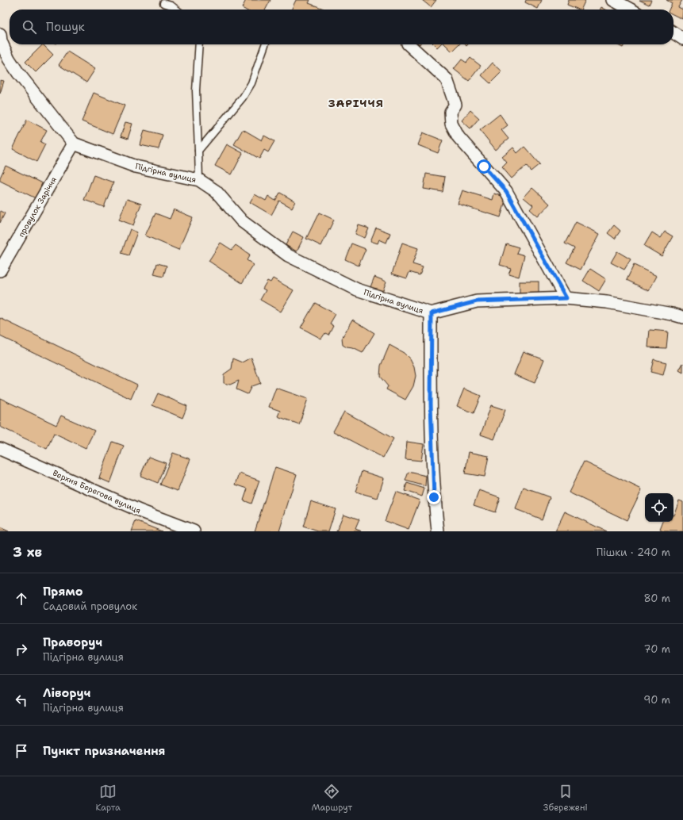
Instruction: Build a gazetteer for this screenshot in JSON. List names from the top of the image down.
{
  "streets": {
    "street": ["Підгірна вулиця", "провулок Заріччя", "Верхня Берегова вулиця"]
  },
  "crossings": [
    ["Підгірна вулиця", "провулок Заріччя"]
  ],
  "districts": ["ЗАРІЧЧЯ"],
  "page": {
    "search": "Пошук",
    "heading": ["3 хв", "Пішки · 240 m"],
    "list": [
      ["Прямо", "Садовий провулок", "80 m"],
      ["Праворуч", "Підгірна вулиця", "70 m"],
      ["Ліворуч", "Підгірна вулиця", "90 m"],
      "Пункт призначення"
    ],
    "nav": ["Карта", "Маршрут", "Збережені"]
  }
}
